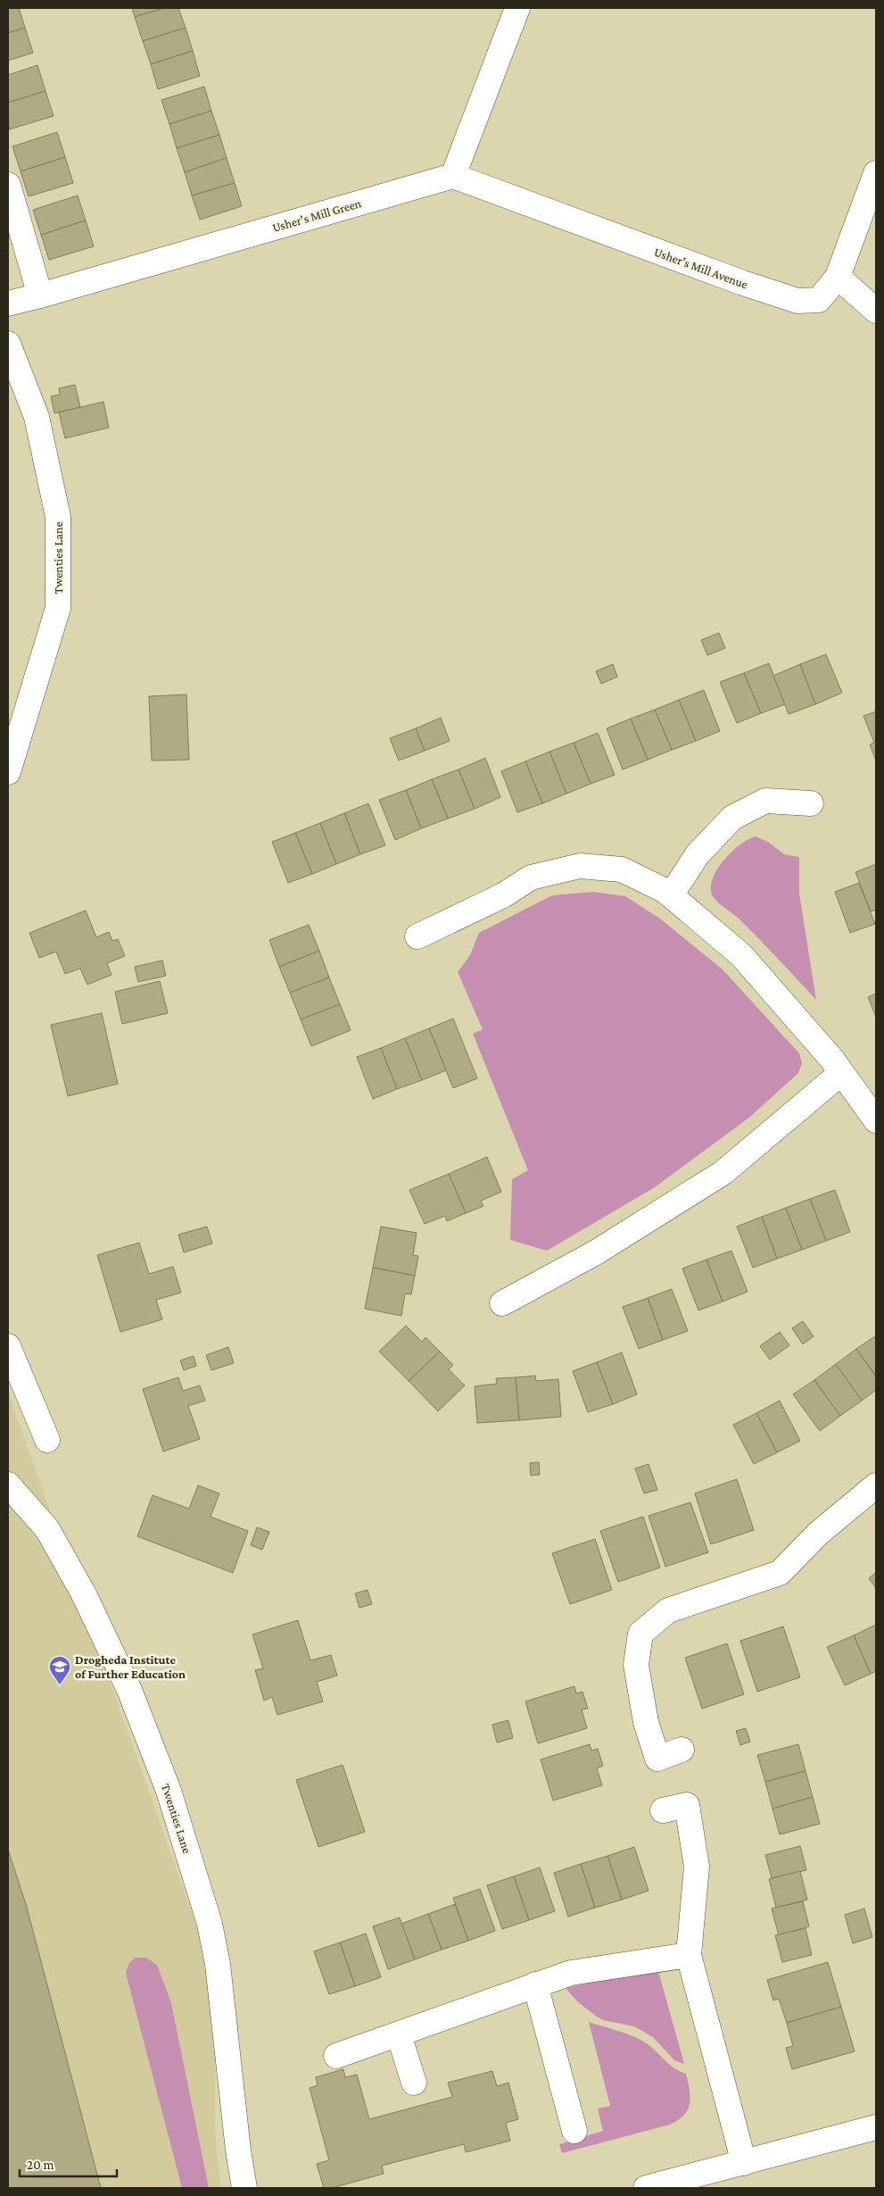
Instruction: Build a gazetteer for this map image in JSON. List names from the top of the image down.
{
  "streets": {
    "street": ["Usher's Mill Green", "Usher's Mill Avenue", "Twenties Lane"]
  },
  "crossings": [
    ["Usher's Mill Green", "Usher's Mill Avenue"]
  ],
  "places": {
    "school or university": ["Drogheda Institute of Further Education"]
  },
  "scale_bar": "20 m"
}
